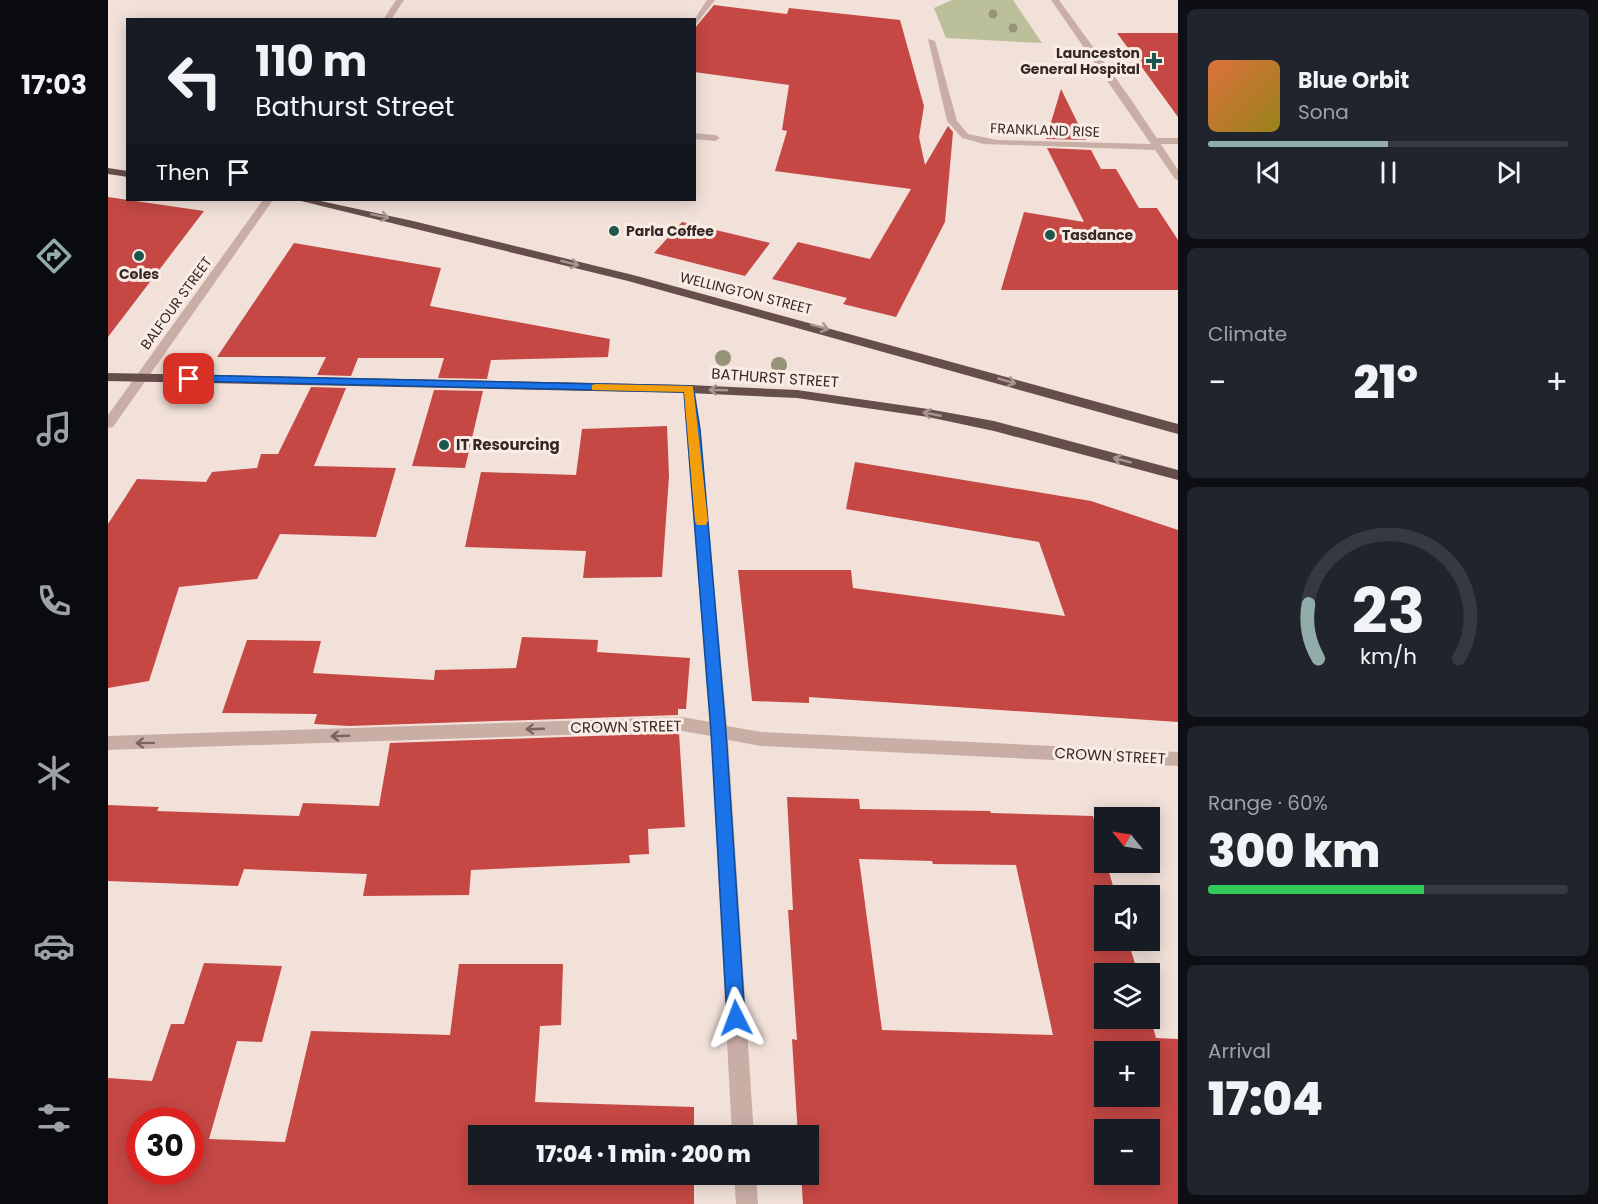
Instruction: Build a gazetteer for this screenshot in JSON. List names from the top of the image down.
{
  "streets": {
    "highway": ["WELLINGTON STREET", "BATHURST STREET"],
    "street": ["FRANKLAND RISE", "BALFOUR STREET", "CROWN STREET"]
  },
  "crossings": [
    ["BALFOUR STREET", "BATHURST STREET"]
  ],
  "one_way": ["WELLINGTON STREET", "BATHURST STREET", "CROWN STREET"],
  "places": {
    "health": ["Launceston General Hospital"],
    "other": [
      "Parla Coffee",
      "Tasdance",
      "Coles",
      "IT Resourcing"
    ]
  },
  "north": "top left",
  "page": {
    "tabs": "17:03",
    "turn": ["110 m", "Bathurst Street"],
    "song": ["Blue Orbit", "Sona"],
    "then": "Then",
    "tile": [
      "Climate",
      ["Range · 60%", "300 km"],
      ["Arrival", "17:04"]
    ],
    "heat": ["−", "21°", "+"],
    "map_buttons": ["+", "−"],
    "limit": "30",
    "trip": "17:04 · 1 min · 200 m",
    "gauge": ["23", "km/h"]
  }
}
